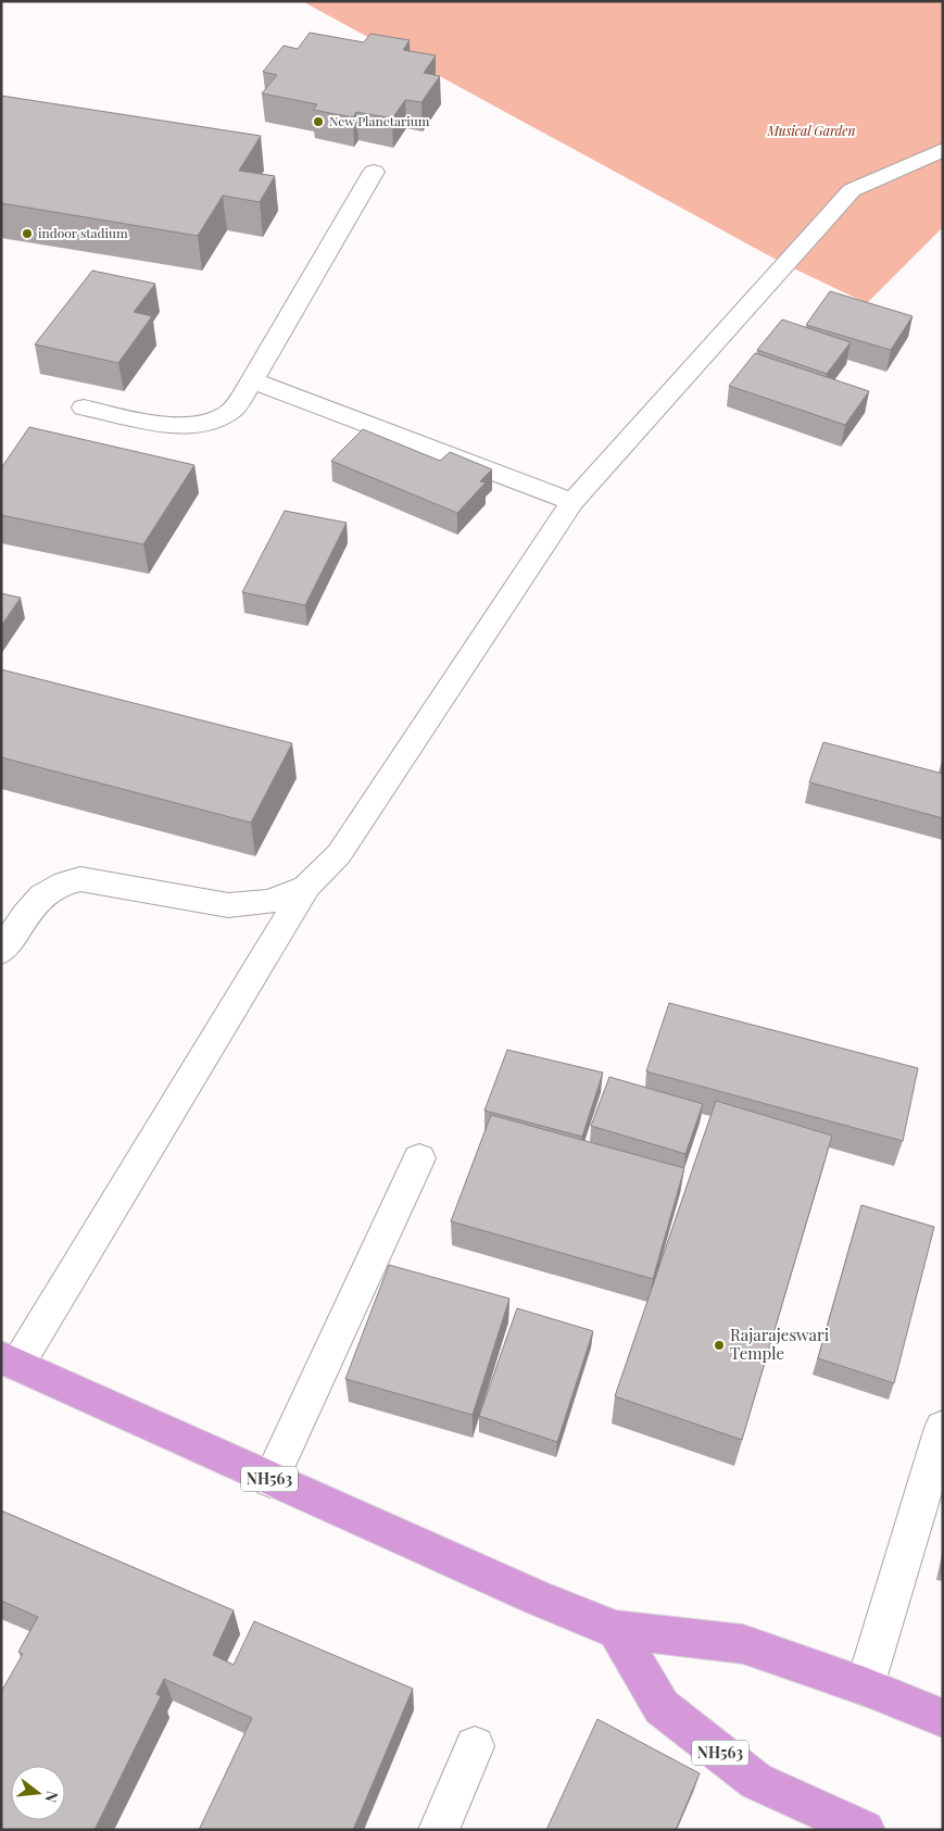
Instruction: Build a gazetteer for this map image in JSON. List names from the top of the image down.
{
  "streets": {
    "highway": ["NH563"]
  },
  "parks": ["Musical Garden"],
  "places": ["New Planetarium", "indoor stadium", "Rajarajeswari Temple"],
  "north": "right"
}
